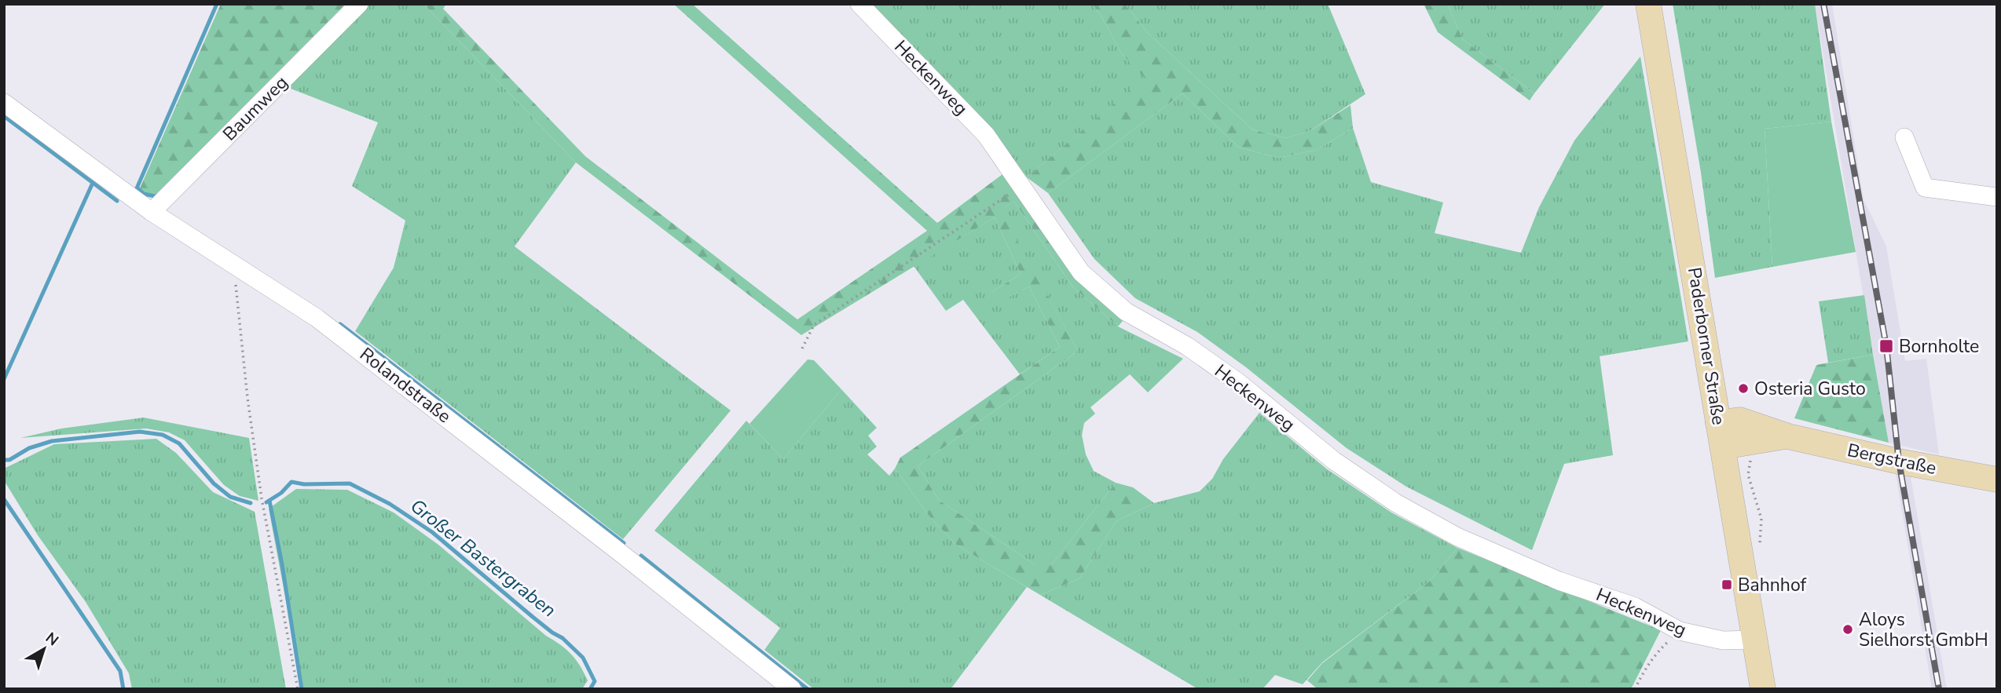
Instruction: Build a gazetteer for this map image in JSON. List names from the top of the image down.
{
  "streets": {
    "main road": ["Paderborner Straße", "Bergstraße"],
    "street": ["Heckenweg", "Baumweg", "Rolandstraße"]
  },
  "crossings": [
    ["Heckenweg", "Paderborner Straße"],
    ["Baumweg", "Rolandstraße"],
    ["Paderborner Straße", "Bergstraße"]
  ],
  "water": ["Großer Bastergraben"],
  "places": {
    "transit": ["Bornholte", "Bahnhof"],
    "other": ["Osteria Gusto", "Aloys Sielhorst GmbH"]
  },
  "north": "top right"
}
